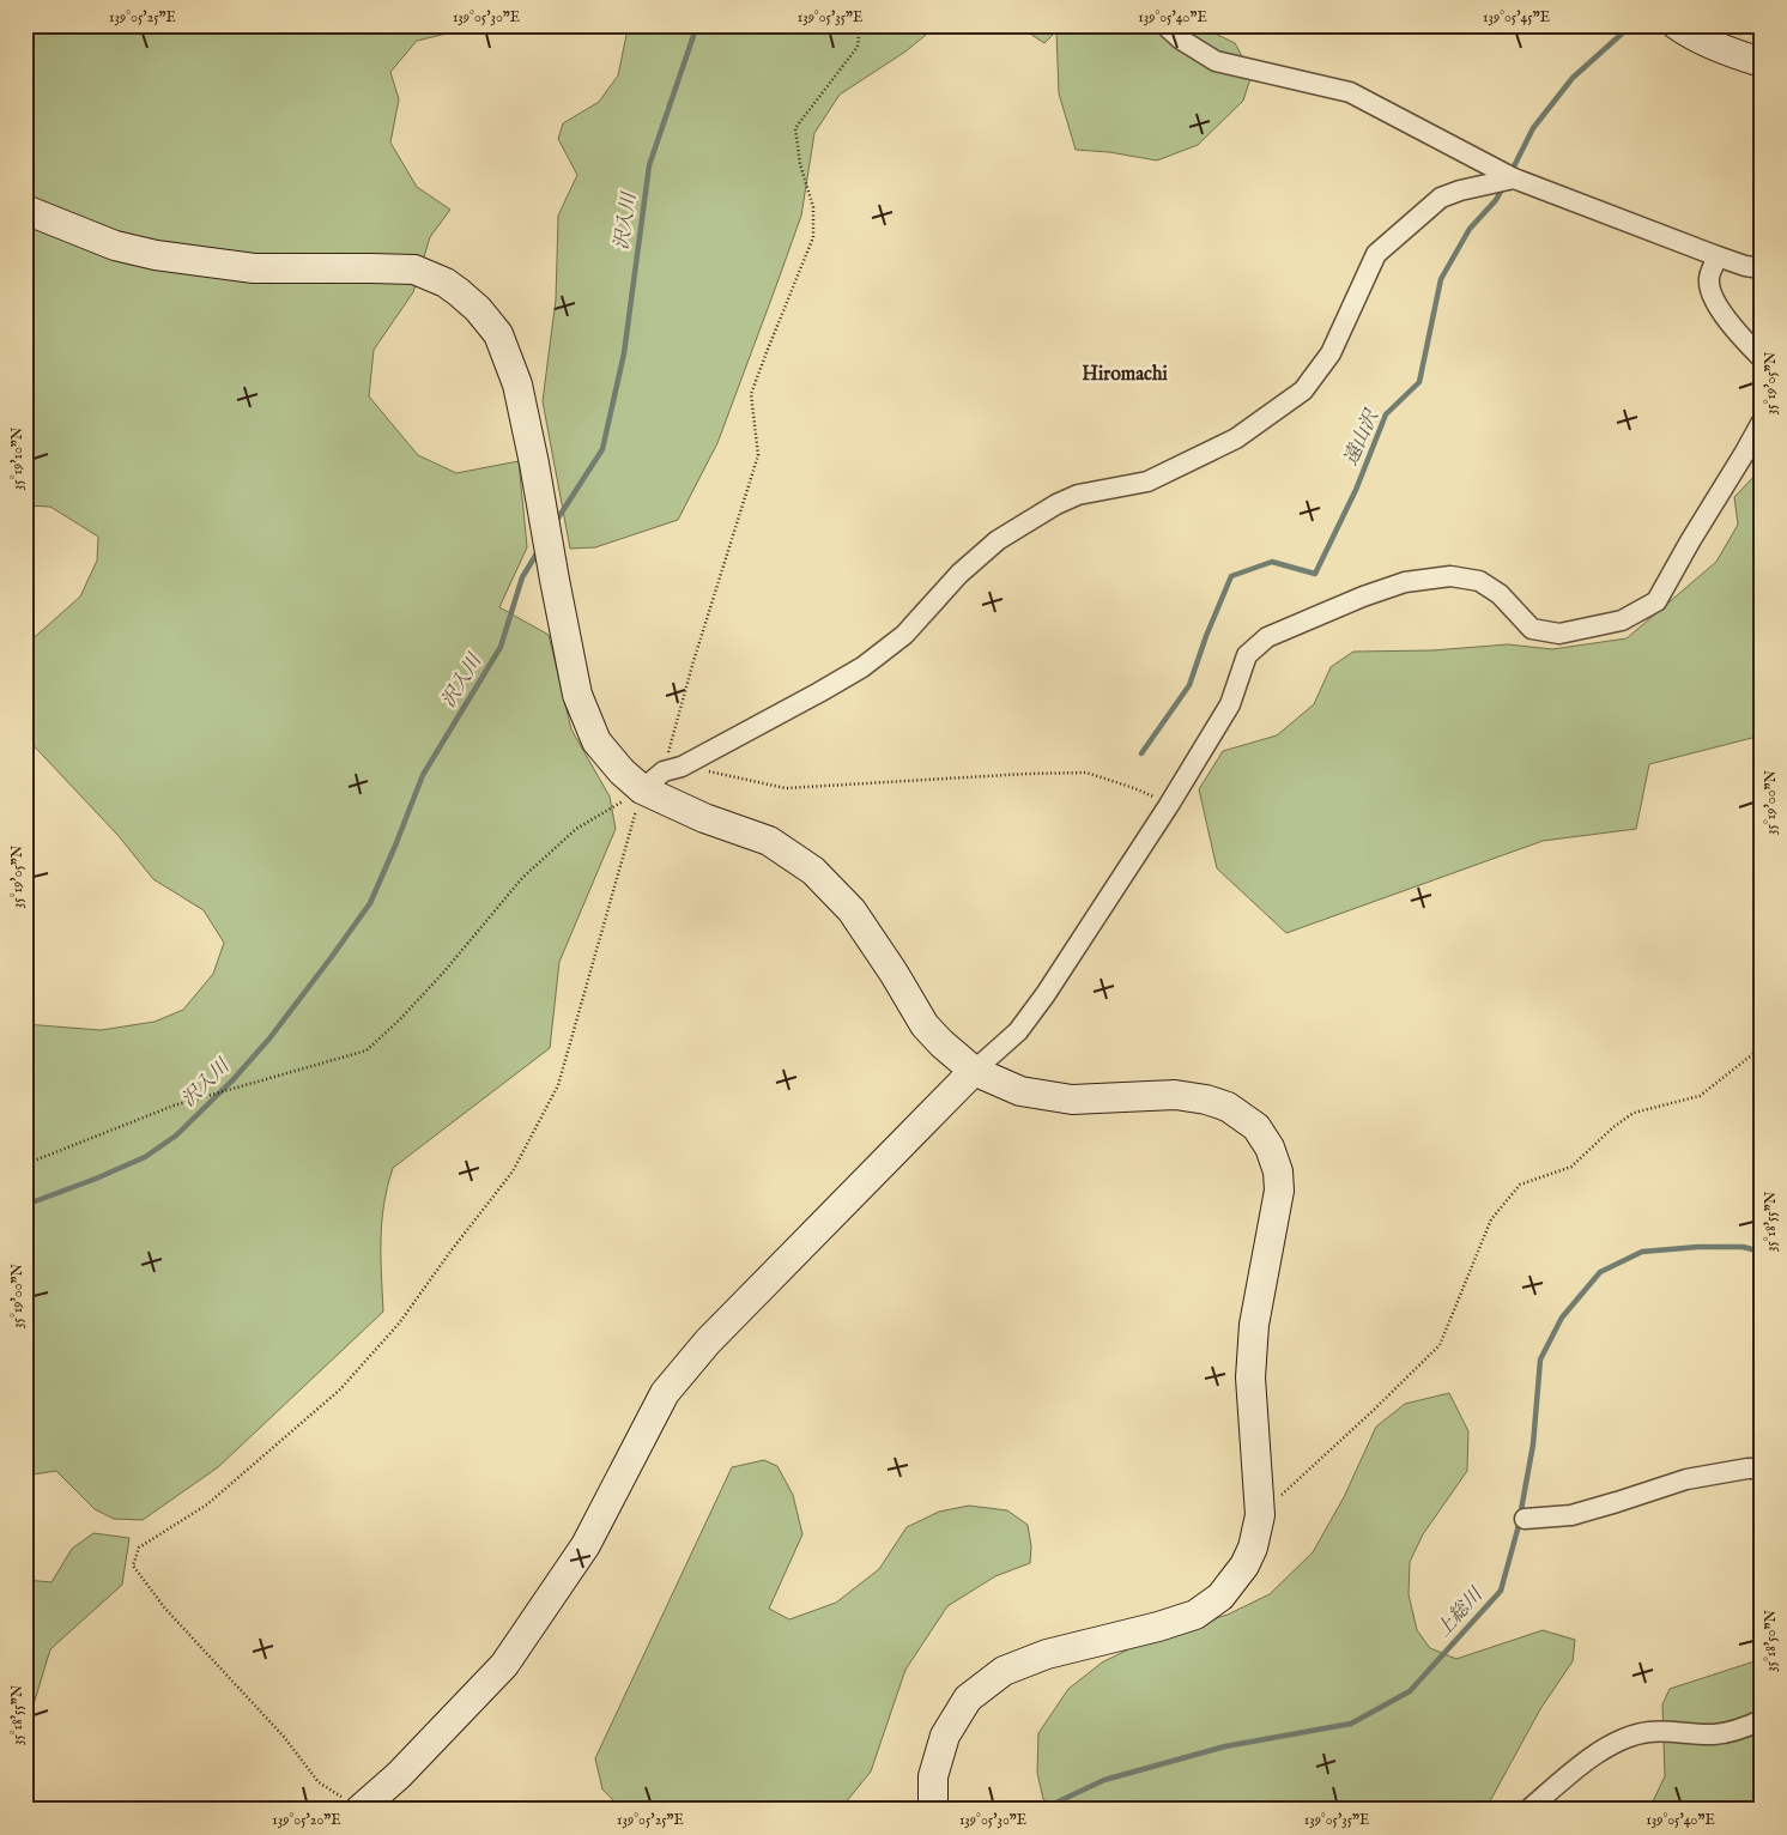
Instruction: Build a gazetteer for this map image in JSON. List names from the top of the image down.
{
  "districts": ["Hiromachi"],
  "water": ["沢入川", "遠山沢", "上総川"],
  "coordinates": [
    "139°05'25\"E",
    "139°05'30\"E",
    "139°05'35\"E",
    "139°05'40\"E",
    "139°05'45\"E",
    "35°19'05\"N",
    "35°19'10\"N",
    "35°19'00\"N",
    "35°18'55\"N",
    "35°18'50\"N",
    "139°05'20\"E"
  ]
}
